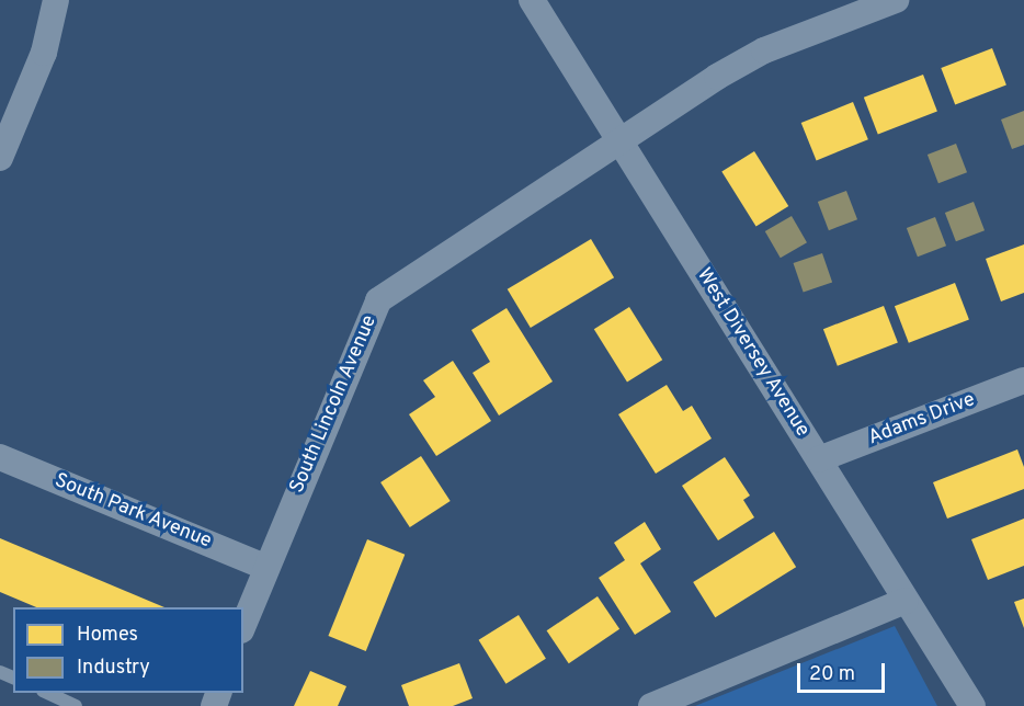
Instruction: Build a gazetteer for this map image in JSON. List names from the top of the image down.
{
  "streets": {
    "street": [
      "West Diversey Avenue",
      "South Lincoln Avenue",
      "Adams Drive",
      "South Park Avenue"
    ]
  },
  "crossings": [
    ["West Diversey Avenue", "South Lincoln Avenue"],
    ["West Diversey Avenue", "Adams Drive"],
    ["South Lincoln Avenue", "South Park Avenue"]
  ],
  "legend": ["Homes", "Industry"],
  "scale_bar": "20 m"
}
